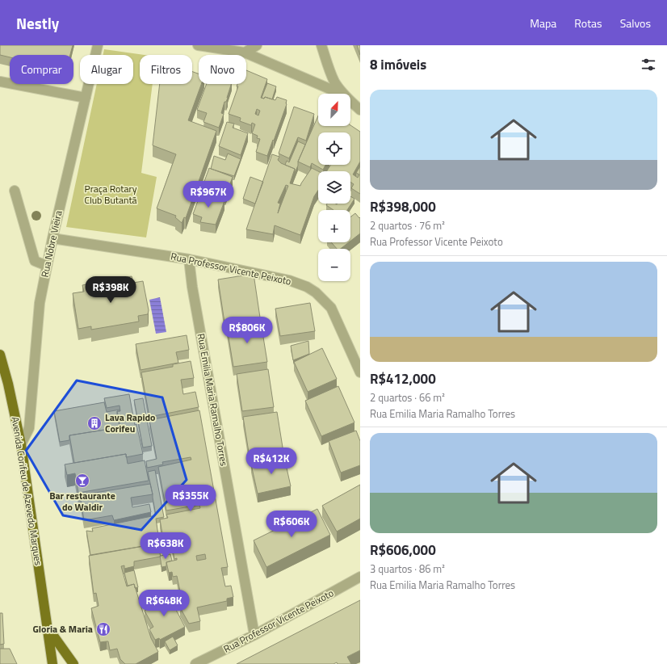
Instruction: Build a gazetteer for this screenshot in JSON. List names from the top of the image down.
{
  "streets": {
    "main road": ["Avenida Corifeu de Azevedo Marques"],
    "street": ["Rua Nobre Vieira", "Rua Professor Vicente Peixoto", "Rua Emilia Maria Ramalho Torres"]
  },
  "crossings": [
    ["Rua Nobre Vieira", "Rua Professor Vicente Peixoto"],
    ["Rua Nobre Vieira", "Avenida Corifeu de Azevedo Marques"],
    ["Rua Professor Vicente Peixoto", "Rua Emilia Maria Ramalho Torres"]
  ],
  "parks": ["Praça Rotary Club Butantã"],
  "places": {
    "building": ["Lava Rapido Corifeu"],
    "bar": ["Bar restaurante do Waldir"],
    "restaurant": ["Gloria & Maria"]
  },
  "north": "top right",
  "page": {
    "header": "Nestly",
    "nav": ["Mapa", "Rotas", "Salvos"],
    "heading": "8 imóveis",
    "chip": [
      "Comprar",
      "Alugar",
      "Filtros",
      "Novo"
    ],
    "list": [
      {
        "name": "R$398,000",
        "note": "2 quartos · 76 m² · Rua Professor Vicente Peixoto"
      },
      {
        "name": "R$412,000",
        "note": "2 quartos · 66 m² · Rua Emilia Maria Ramalho Torres"
      },
      {
        "name": "R$606,000",
        "note": "3 quartos · 86 m² · Rua Emilia Maria Ramalho Torres"
      }
    ],
    "map_buttons": ["+", "−"],
    "price": [
      "R$967K",
      "R$398K",
      "R$806K",
      "R$412K",
      "R$355K",
      "R$606K",
      "R$638K",
      "R$648K"
    ]
  }
}
